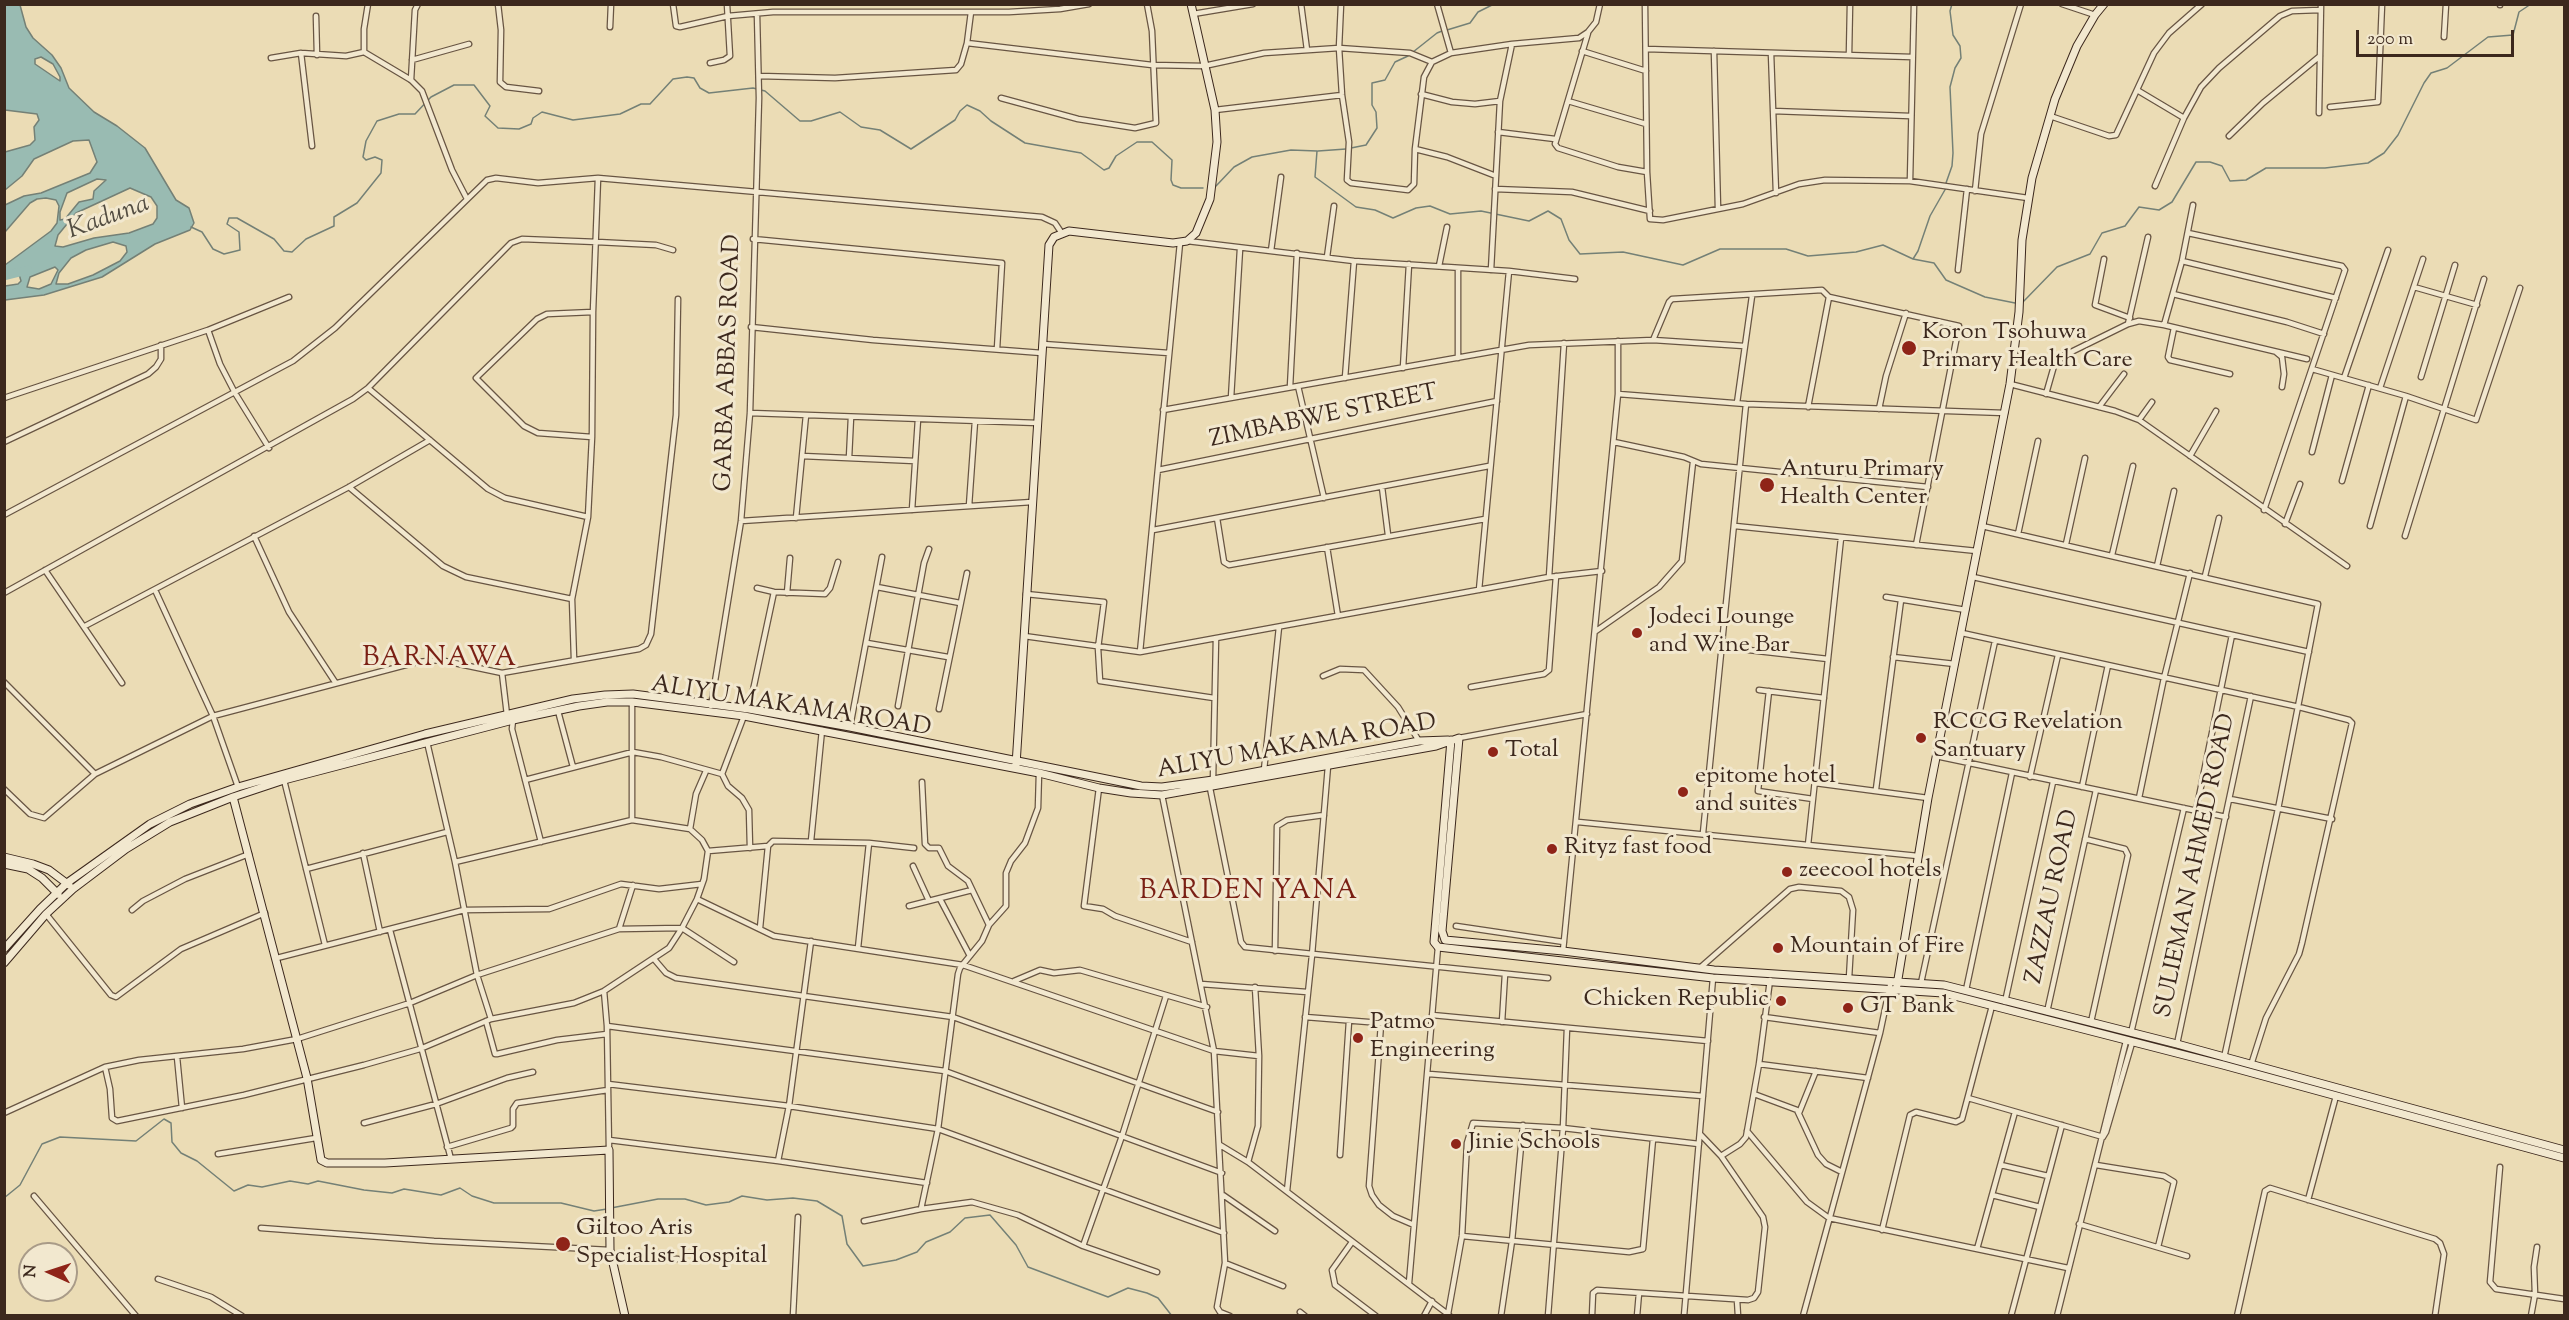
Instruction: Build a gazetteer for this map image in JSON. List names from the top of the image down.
{
  "streets": {
    "street": [
      "GARBA ABBAS ROAD",
      "ZIMBABWE STREET",
      "ALIYU MAKAMA ROAD",
      "SULIEMAN AHMED ROAD",
      "ZAZZAU ROAD"
    ]
  },
  "crossings": [
    ["GARBA ABBAS ROAD", "ALIYU MAKAMA ROAD"]
  ],
  "districts": ["BARNAWA", "BARDEN YANA"],
  "water": ["Kaduna"],
  "places": [
    "Koron Tsohuwa Primary Health Care",
    "Anturu Primary Health Center",
    "Jodeci Lounge and Wine Bar",
    "RCCG Revelation Santuary",
    "Total",
    "epitome hotel and suites",
    "Rityz fast food",
    "zeecool hotels",
    "Mountain of Fire",
    "Chicken Republic",
    "GT Bank",
    "Patmo Engineering",
    "Jinie Schools",
    "Giltoo Aris Specialist Hospital"
  ],
  "scale_bar": "200 m",
  "north": "left"
}
